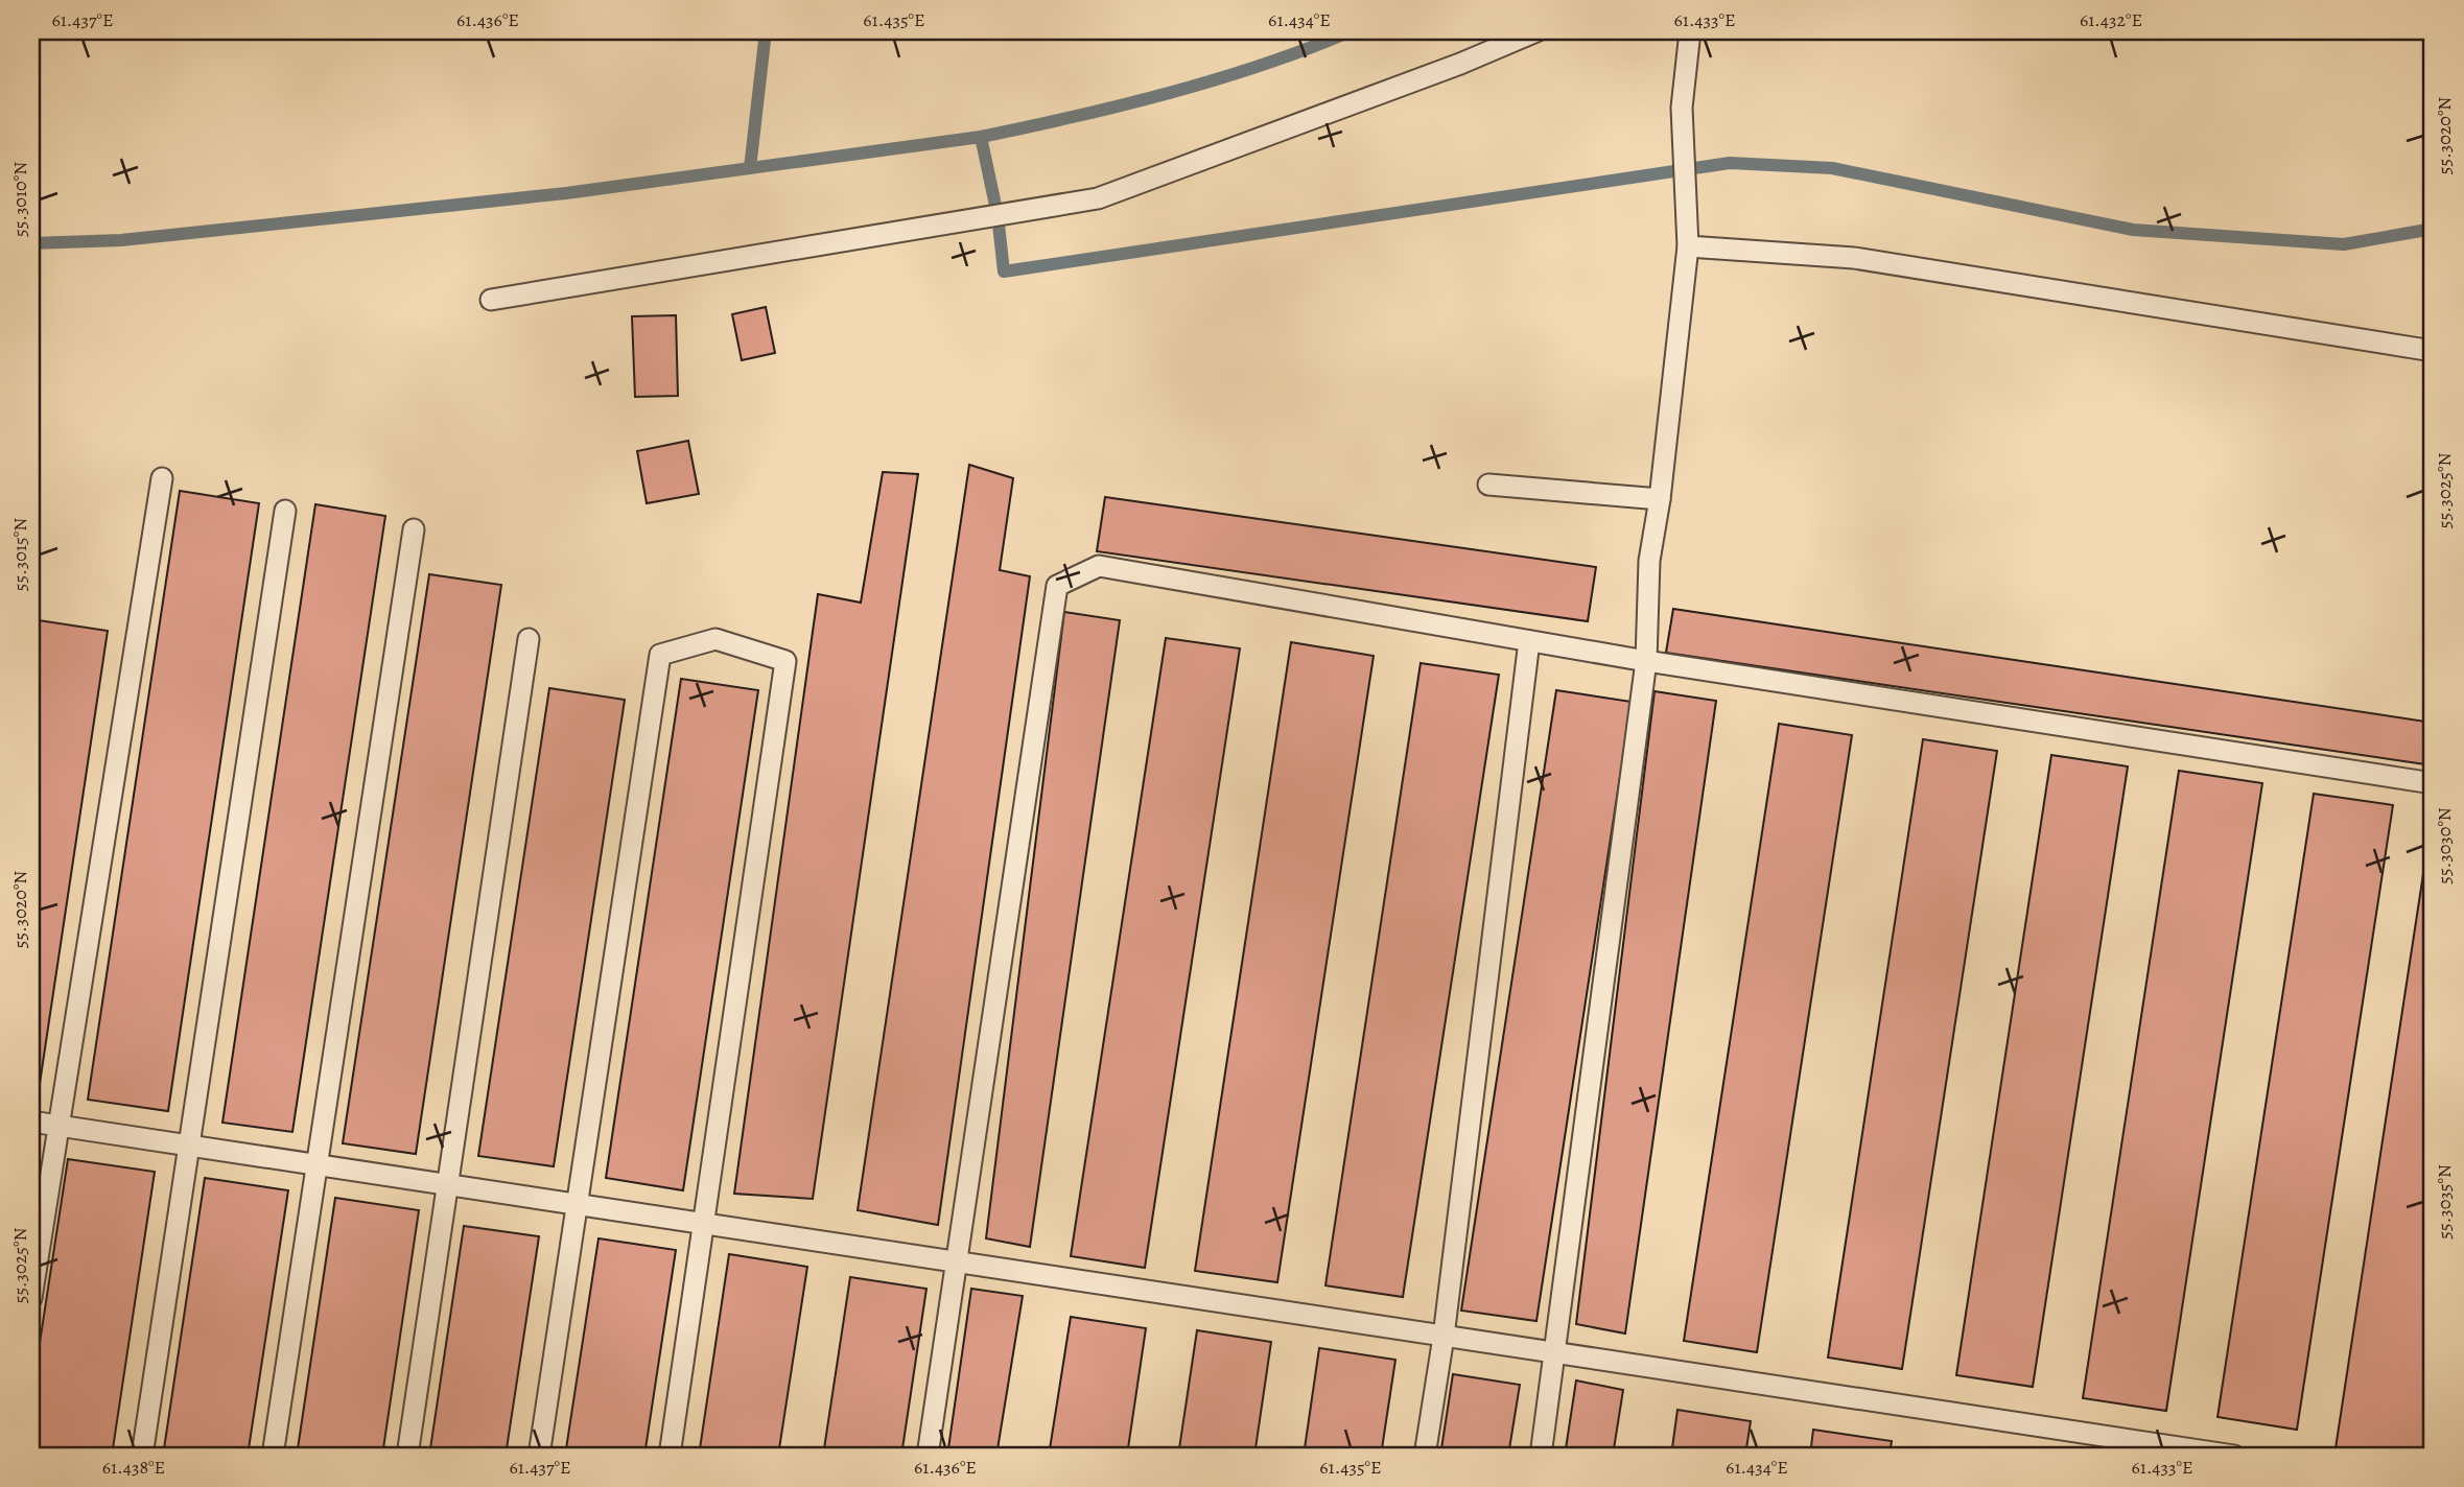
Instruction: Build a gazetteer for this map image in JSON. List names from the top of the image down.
{
  "coordinates": [
    "61.437°E",
    "61.436°E",
    "61.435°E",
    "61.434°E",
    "61.433°E",
    "61.432°E",
    "55.3020°N",
    "55.3010°N",
    "55.3025°N",
    "55.3015°N",
    "55.3030°N",
    "55.3035°N",
    "61.438°E"
  ]
}
